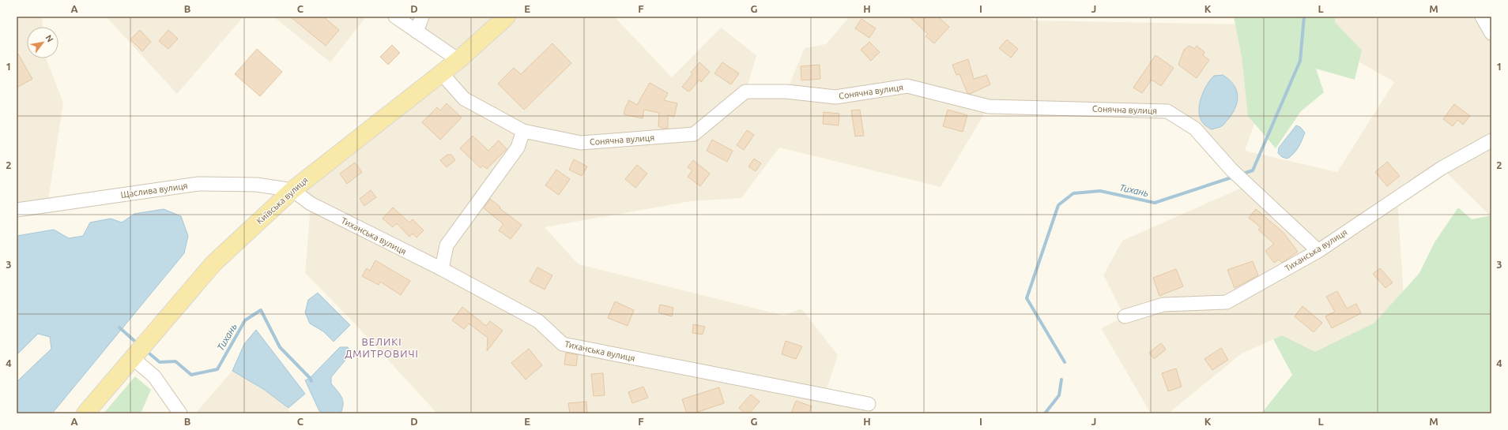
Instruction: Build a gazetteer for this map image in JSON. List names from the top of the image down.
{
  "streets": {
    "main road": ["Київська вулиця"],
    "street": ["Сонячна вулиця", "Щаслива вулиця", "Тиханська вулиця"]
  },
  "crossings": [
    ["Сонячна вулиця", "Київська вулиця"],
    ["Сонячна вулиця", "Тиханська вулиця"],
    ["Щаслива вулиця", "Київська вулиця"],
    ["Щаслива вулиця", "Тиханська вулиця"],
    ["Київська вулиця", "Тиханська вулиця"]
  ],
  "districts": ["ВЕЛИКІ ДМИТРОВИЧІ"],
  "water": ["Тихань"],
  "north": "top right",
  "grid": {
    "columns": [
      "A",
      "B",
      "C",
      "D",
      "E",
      "F",
      "G",
      "H",
      "I",
      "J",
      "K",
      "L",
      "M"
    ],
    "rows": [
      "1",
      "2",
      "3",
      "4"
    ]
  }
}
